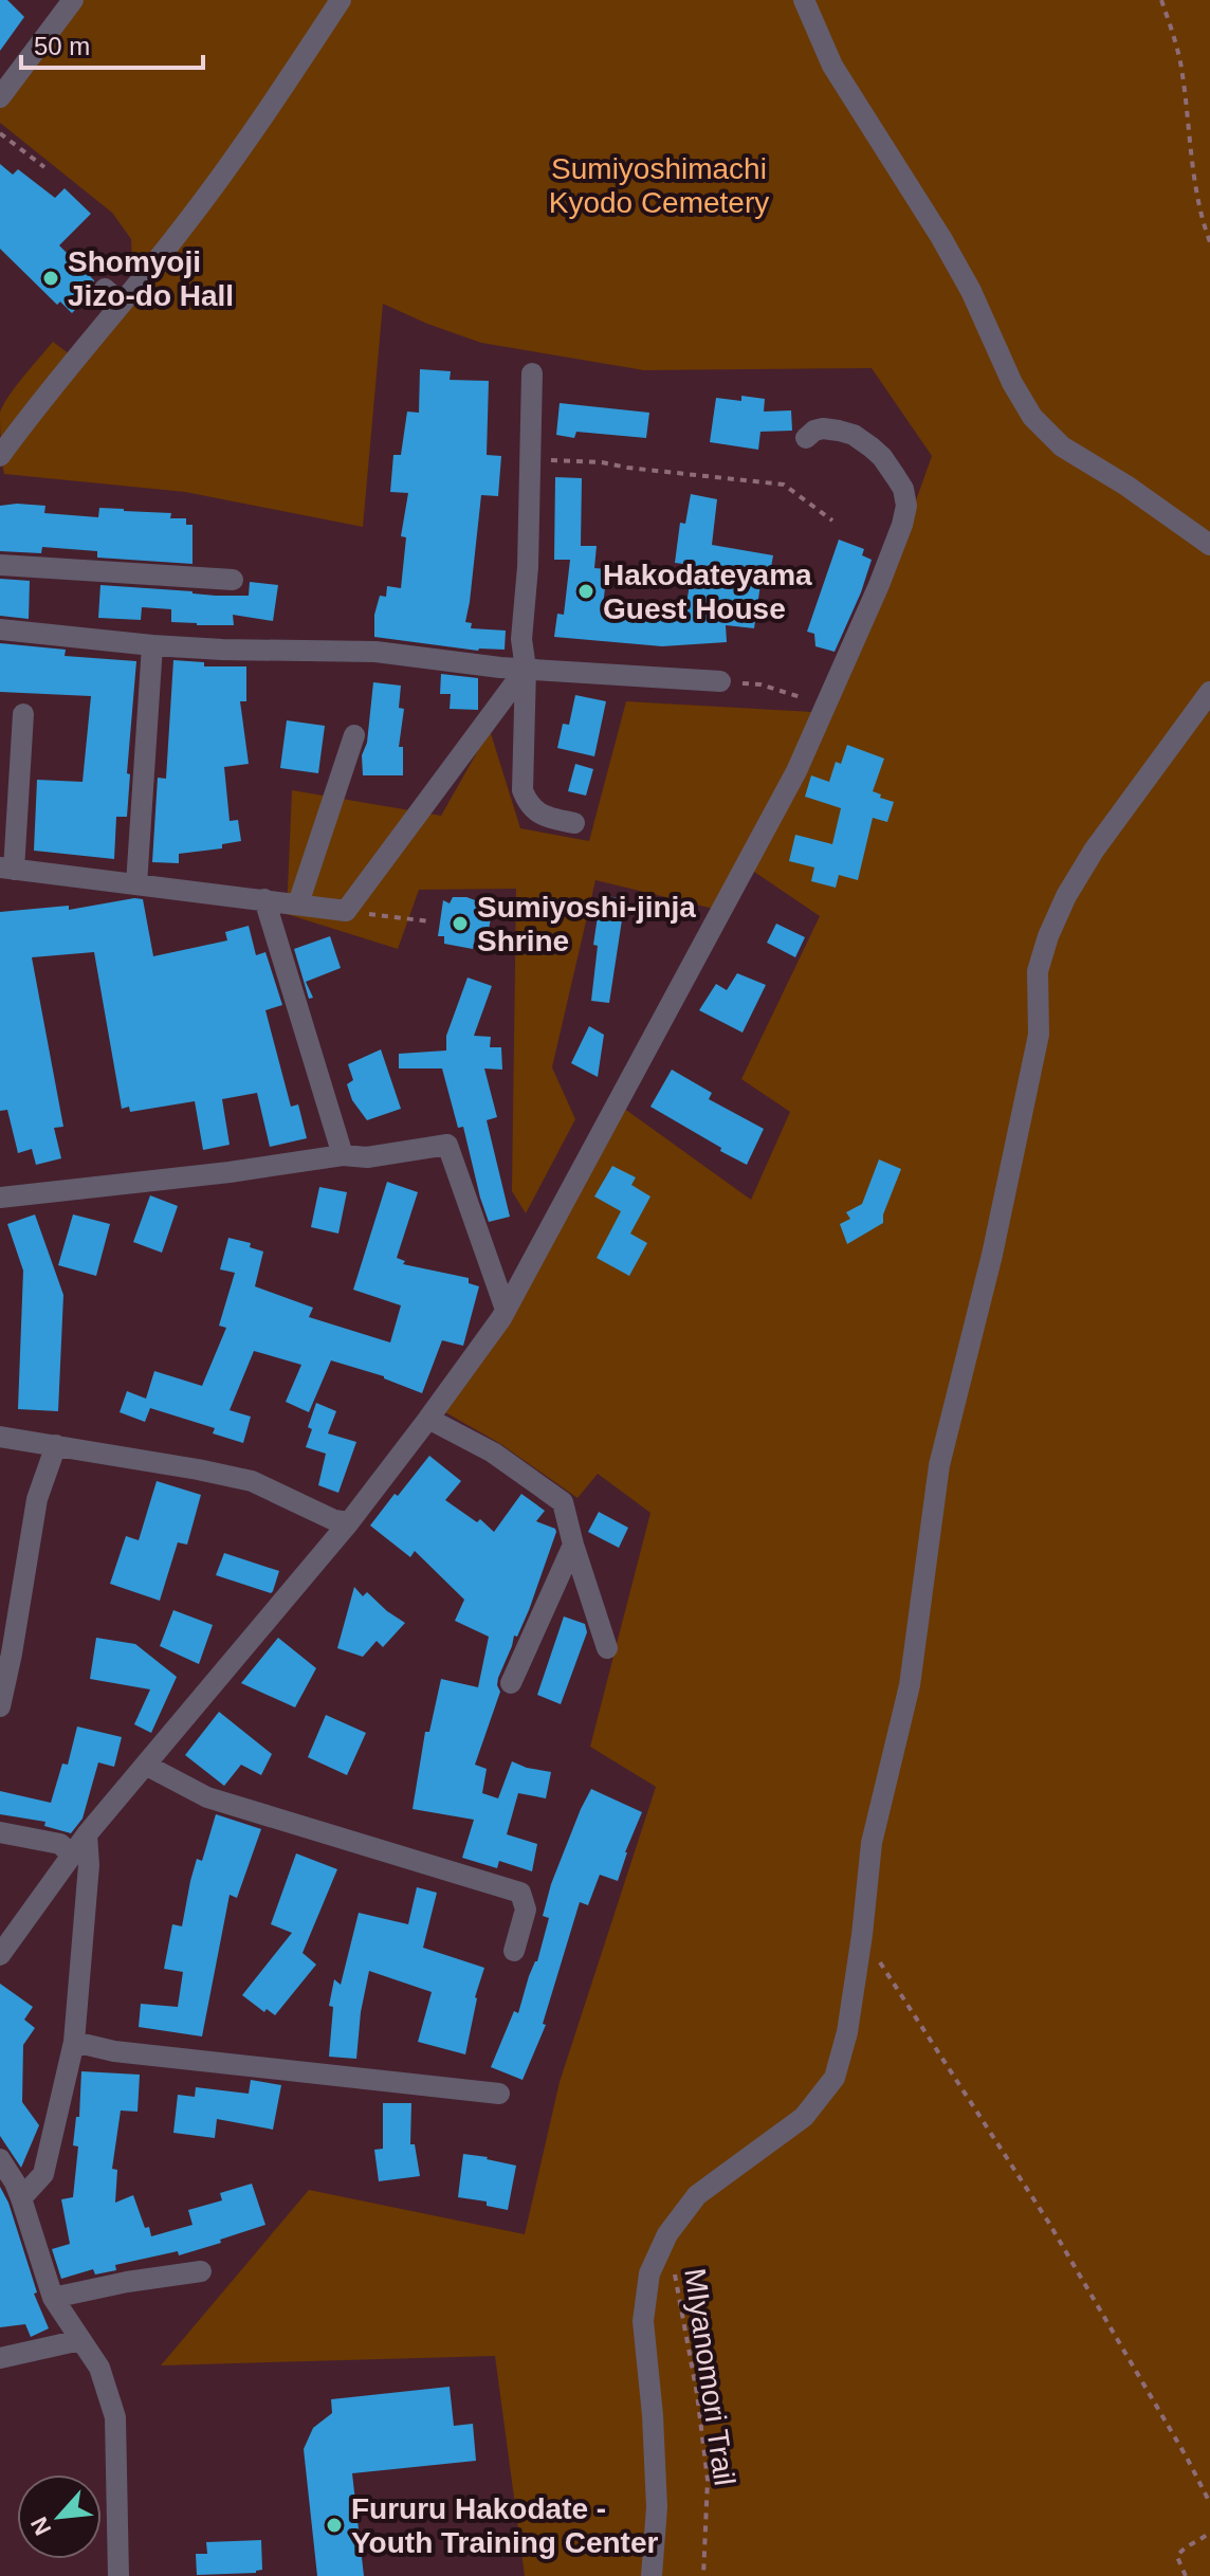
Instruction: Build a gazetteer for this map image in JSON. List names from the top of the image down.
{
  "streets": {
    "path": ["MIyanomori Trail"]
  },
  "parks": ["Sumiyoshimachi Kyodo Cemetery"],
  "places": [
    "Shomyoji Jizo-do Hall",
    "Hakodateyama Guest House",
    "Sumiyoshi-jinja Shrine",
    "Fururu Hakodate - Youth Training Center"
  ],
  "scale_bar": "50 m",
  "north": "bottom left"
}
